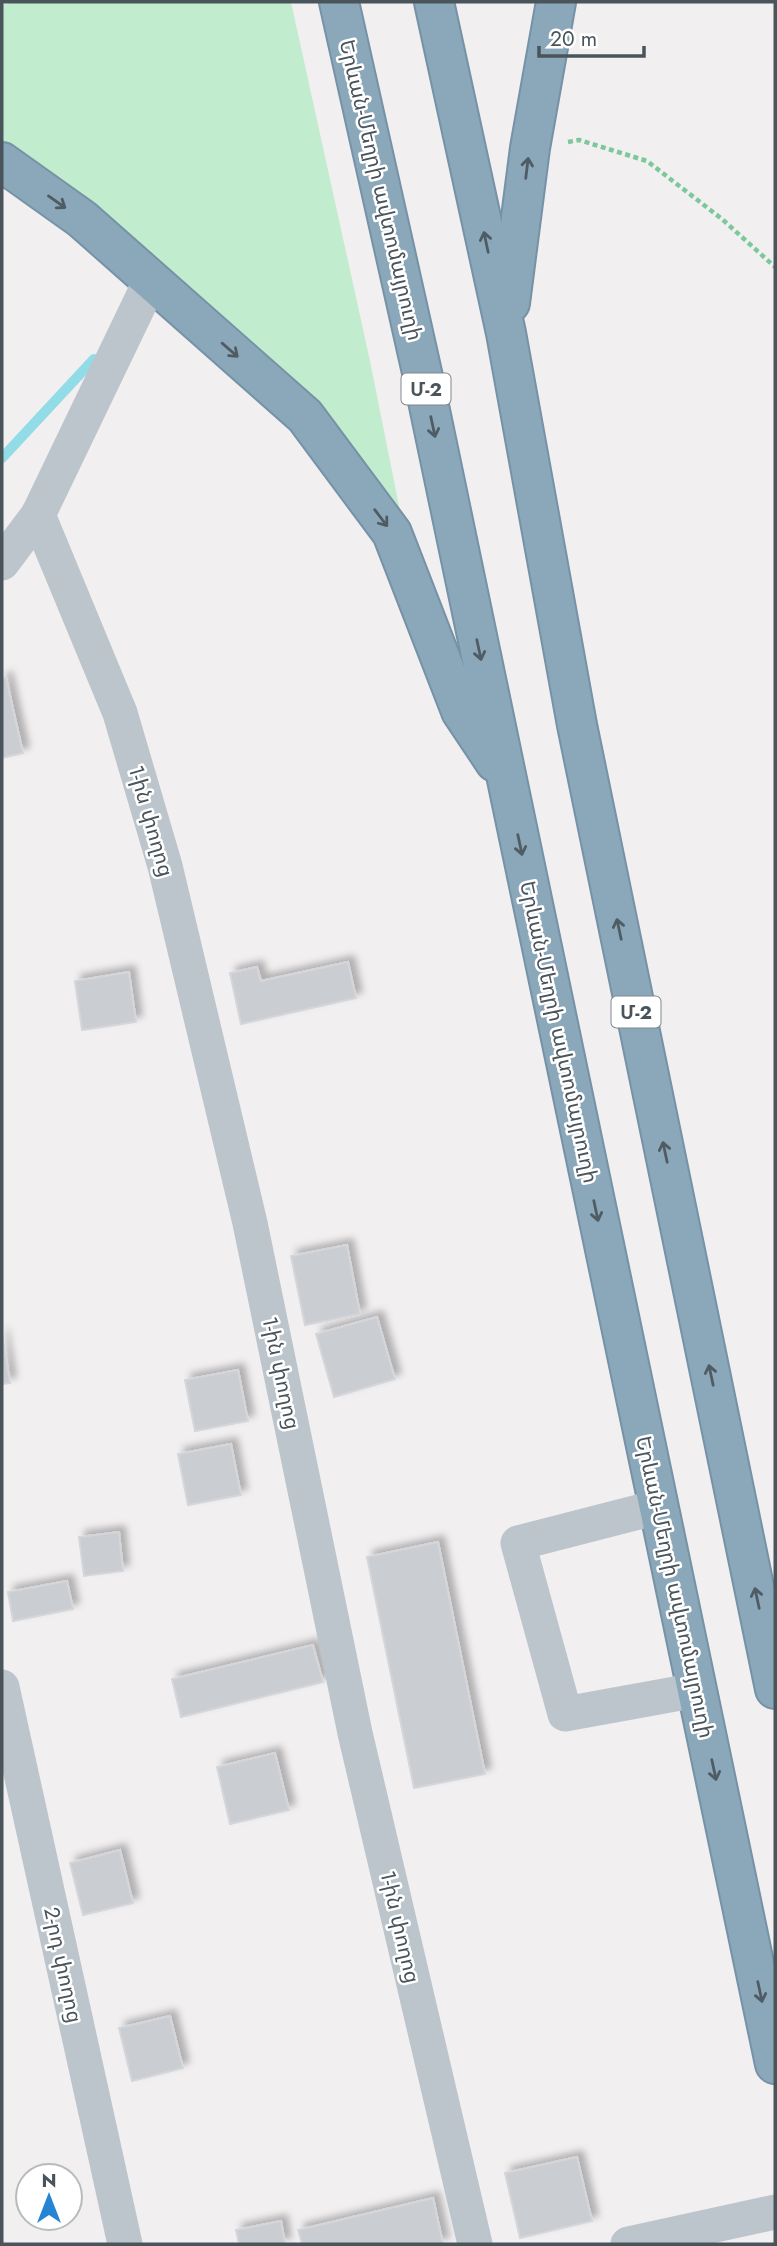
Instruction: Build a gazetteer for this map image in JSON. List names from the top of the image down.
{
  "streets": {
    "highway": ["Երևան-Մեղրի ավտոմայրուղի", "Մ-2"],
    "street": ["1-ին փողոց", "2-րդ փողոց"]
  },
  "scale_bar": "20 m",
  "north": "top"
}
